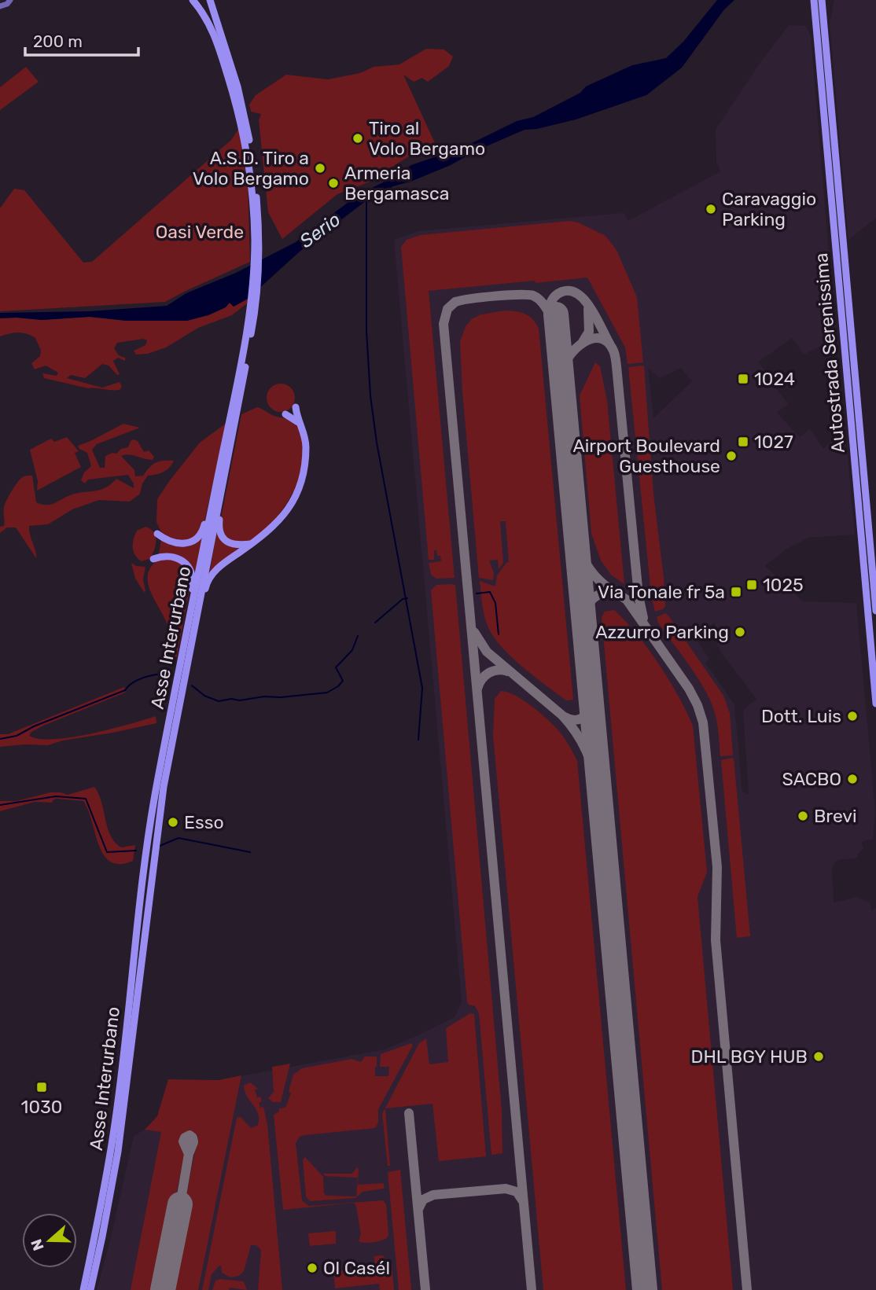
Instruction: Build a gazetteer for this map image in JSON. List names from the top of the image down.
{
  "streets": {
    "highway": ["Autostrada Serenissima", "Asse Interurbano"]
  },
  "water": ["Serio"],
  "parks": ["Oasi Verde"],
  "places": {
    "other": [
      "Tiro al Volo Bergamo",
      "A.S.D. Tiro a Volo Bergamo",
      "Armeria Bergamasca",
      "Caravaggio Parking",
      "Airport Boulevard Guesthouse",
      "Azzurro Parking",
      "Dott. Luis",
      "SACBO",
      "Brevi",
      "Esso",
      "DHL BGY HUB",
      "Ol Casél"
    ],
    "transit": [
      "1024",
      "1027",
      "1025",
      "Via Tonale fr 5a",
      "1030"
    ]
  },
  "scale_bar": "200 m",
  "north": "left"
}
